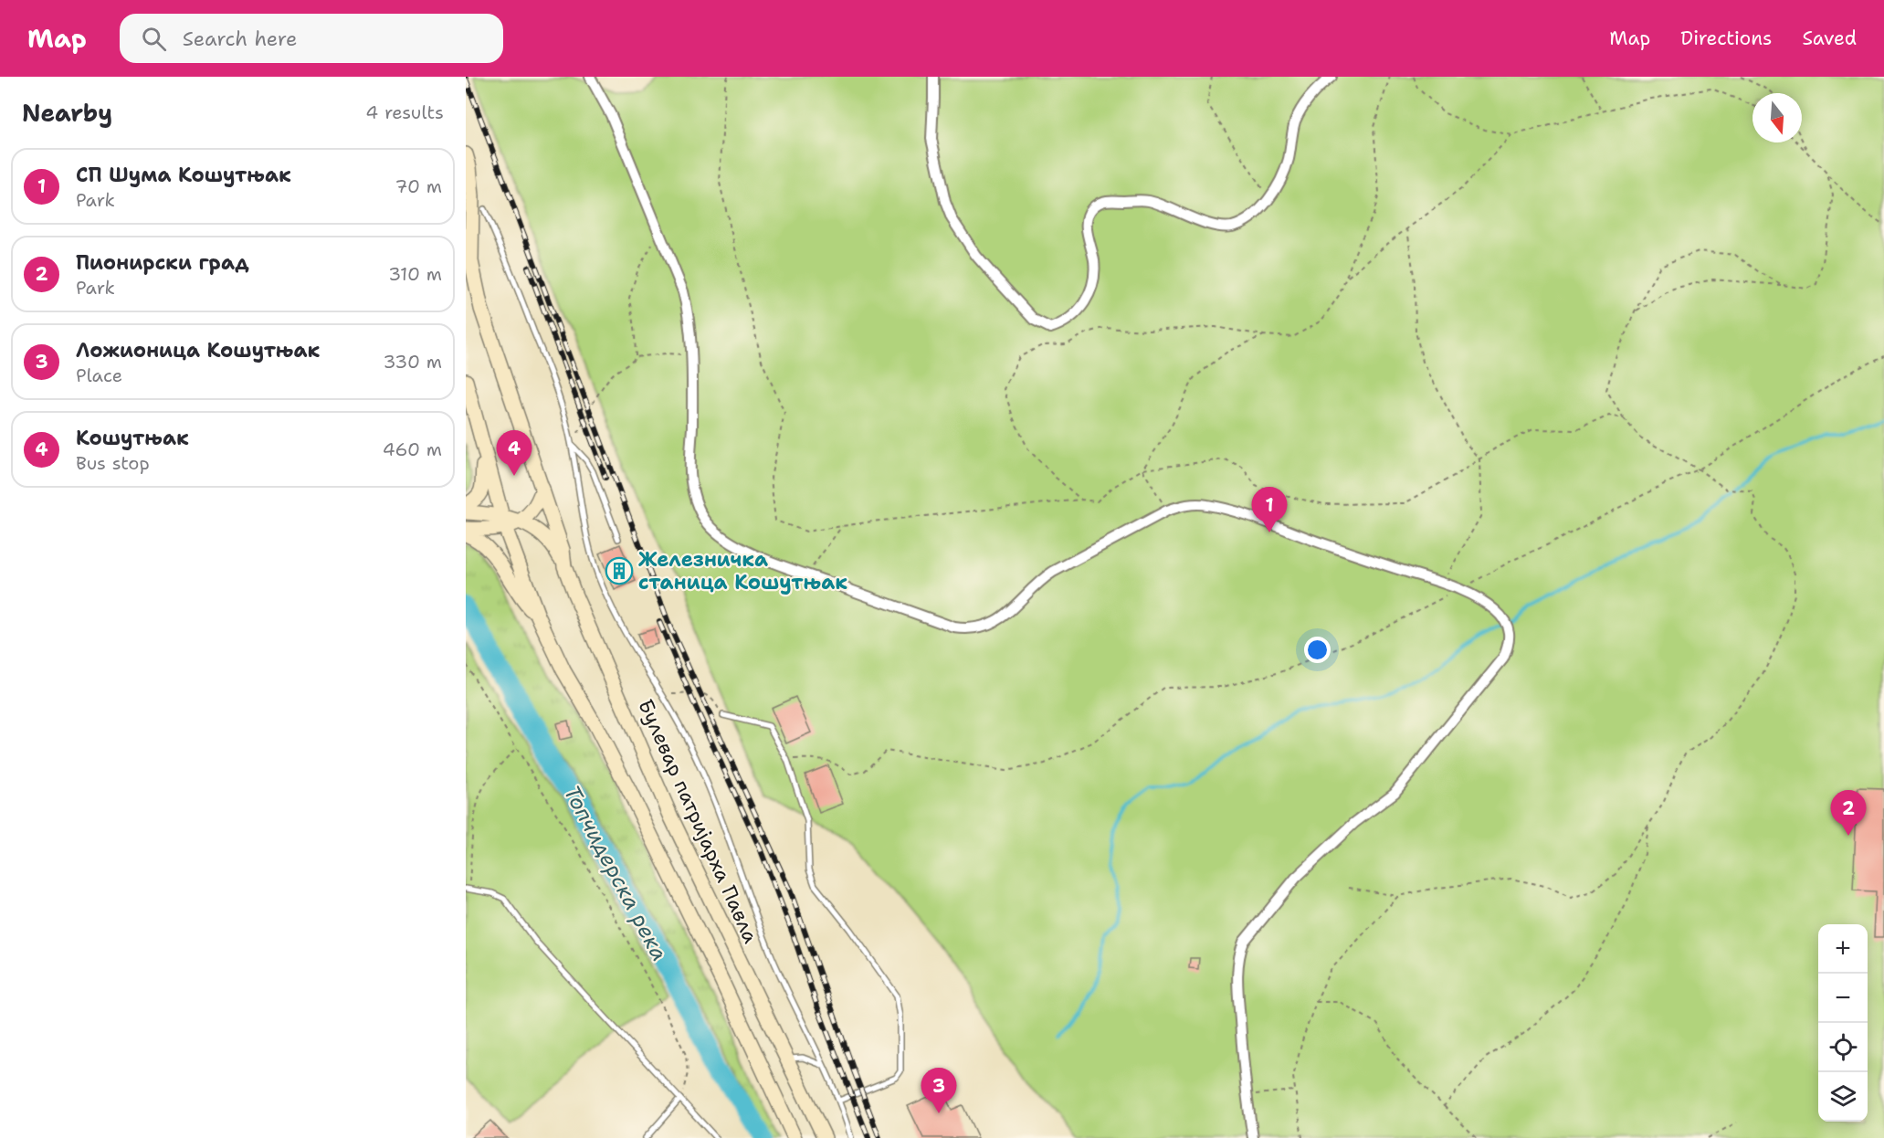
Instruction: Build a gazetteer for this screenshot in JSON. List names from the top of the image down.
{
  "streets": {
    "main road": ["Булевар патријарха Павла"]
  },
  "water": ["Топчидерска река"],
  "places": {
    "building": ["Железничка станица Кошутњак"]
  },
  "north": "bottom",
  "page": {
    "header": "Map",
    "search": "Search here",
    "nav": ["Map", "Directions", "Saved"],
    "heading": ["Nearby", "4 results"],
    "list": [
      {
        "mark": "1",
        "name": "СП Шума Кошутњак",
        "note": "Park",
        "value": "70 m"
      },
      {
        "mark": "2",
        "name": "Пионирски град",
        "note": "Park",
        "value": "310 m"
      },
      {
        "mark": "3",
        "name": "Ложионица Кошутњак",
        "note": "Place",
        "value": "330 m"
      },
      {
        "mark": "4",
        "name": "Кошутњак",
        "note": "Bus stop",
        "value": "460 m"
      }
    ],
    "pins": [
      "4",
      "1",
      "2",
      "3"
    ],
    "map_buttons": ["+", "−"]
  }
}
